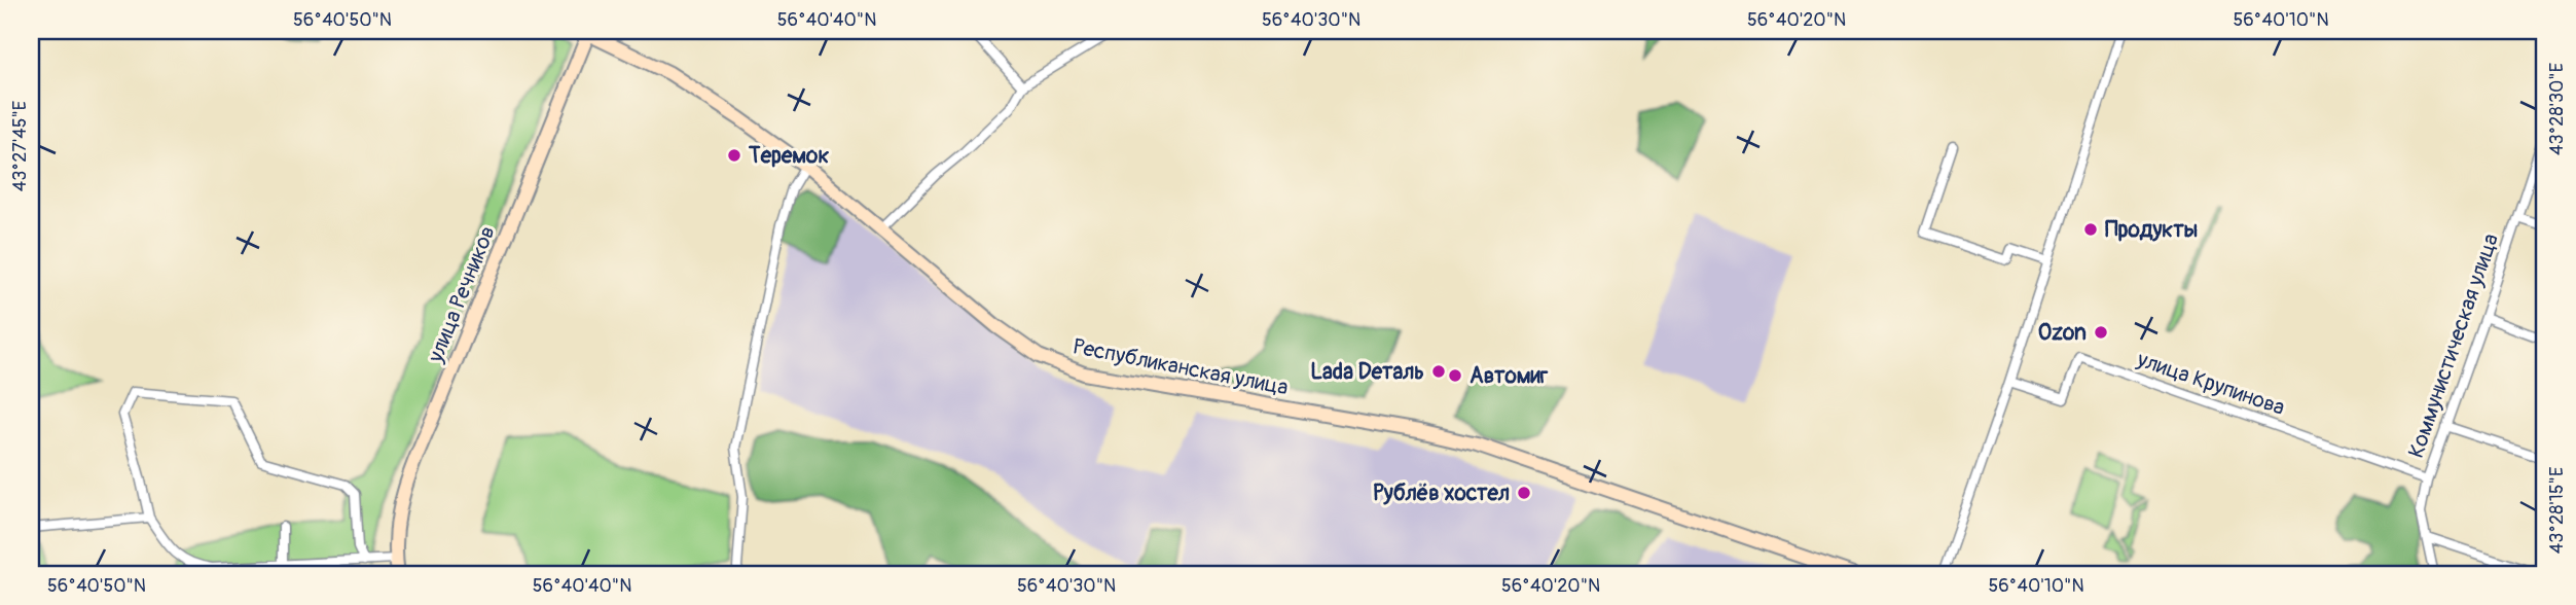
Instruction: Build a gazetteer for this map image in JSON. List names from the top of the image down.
{
  "streets": {
    "street": [
      "улица Речников",
      "Коммунистическая улица",
      "Республиканская улица",
      "улица Крупинова"
    ]
  },
  "crossings": [
    ["улица Речников", "Республиканская улица"],
    ["Коммунистическая улица", "улица Крупинова"]
  ],
  "places": [
    "Теремок",
    "Продукты",
    "Ozon",
    "Lada Dеталь",
    "Автомиг",
    "Рублёв хостел"
  ],
  "coordinates": [
    "56°40'50\"N",
    "56°40'40\"N",
    "56°40'30\"N",
    "56°40'20\"N",
    "56°40'10\"N",
    "43°28'30\"E",
    "43°27'45\"E",
    "43°28'15\"E"
  ]
}
